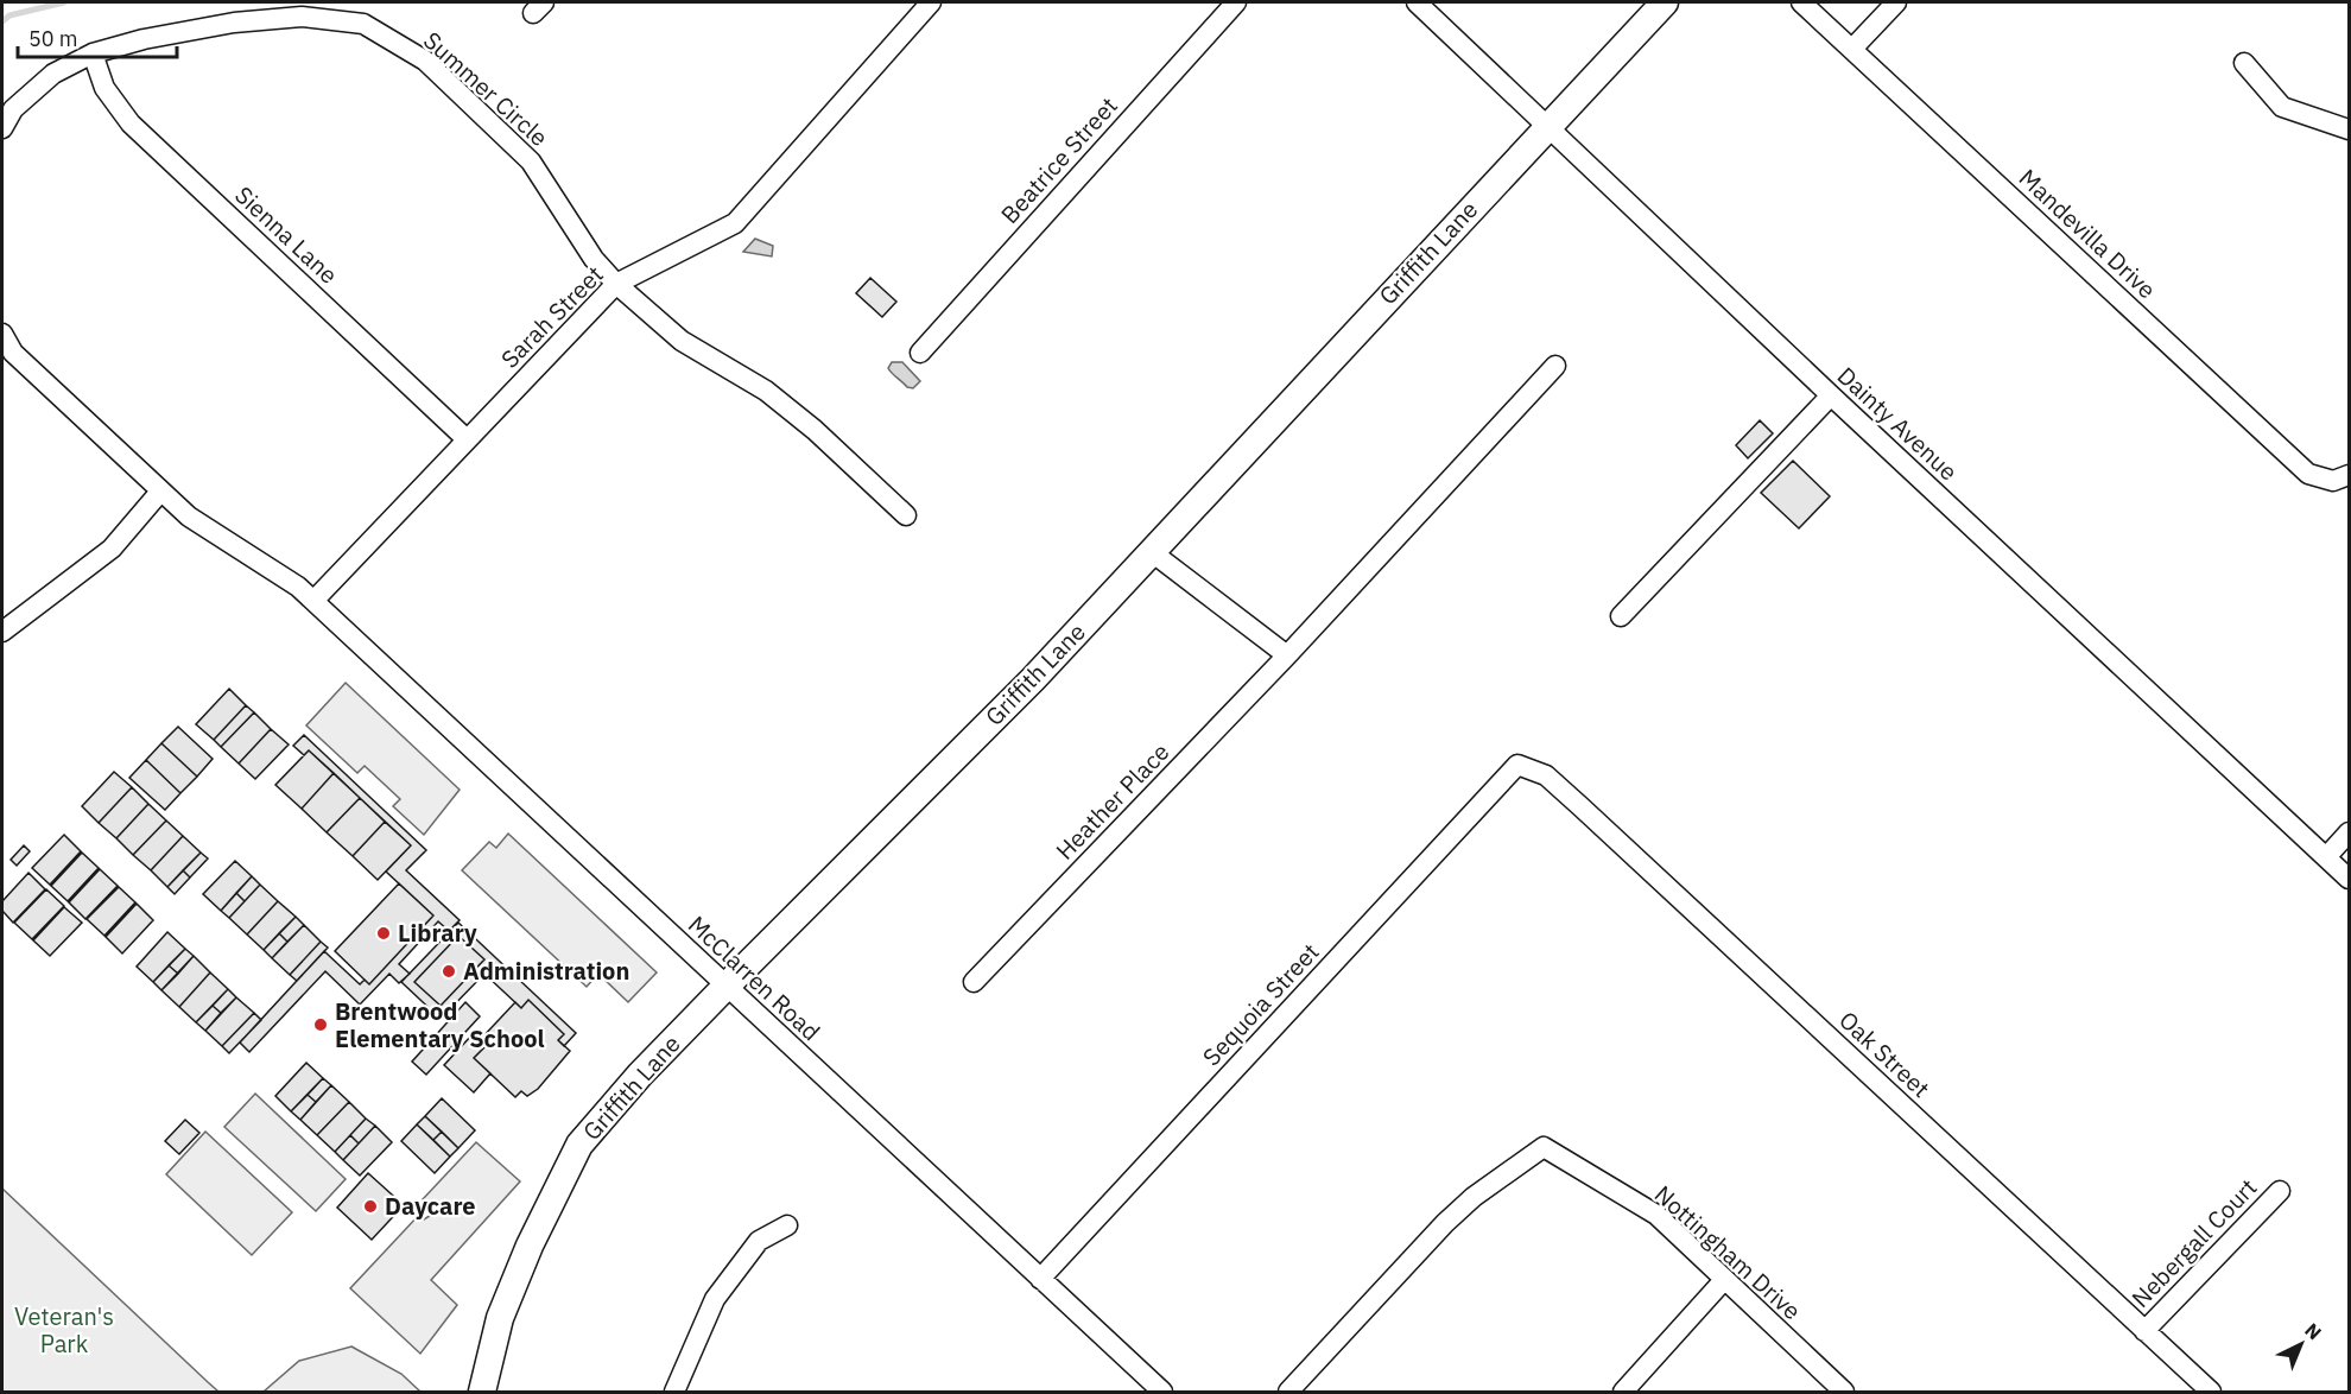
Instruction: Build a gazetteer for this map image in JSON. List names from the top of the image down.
{
  "streets": {
    "street": [
      "Summer Circle",
      "Beatrice Street",
      "Mandevilla Drive",
      "Sienna Lane",
      "Griffith Lane",
      "Sarah Street",
      "Dainty Avenue",
      "Heather Place",
      "McClarren Road",
      "Sequoia Street",
      "Oak Street",
      "Nebergall Court",
      "Nottingham Drive"
    ]
  },
  "crossings": [
    ["Summer Circle", "Sienna Lane"],
    ["Summer Circle", "Sarah Street"],
    ["Sienna Lane", "Sarah Street"],
    ["Griffith Lane", "Dainty Avenue"],
    ["Griffith Lane", "McClarren Road"],
    ["Sarah Street", "McClarren Road"],
    ["McClarren Road", "Sequoia Street"],
    ["Sequoia Street", "Oak Street"],
    ["Oak Street", "Nebergall Court"]
  ],
  "parks": ["Veteran's Park"],
  "places": [
    "Library",
    "Administration",
    "Brentwood Elementary School",
    "Daycare"
  ],
  "scale_bar": "50 m",
  "north": "top right"
}
